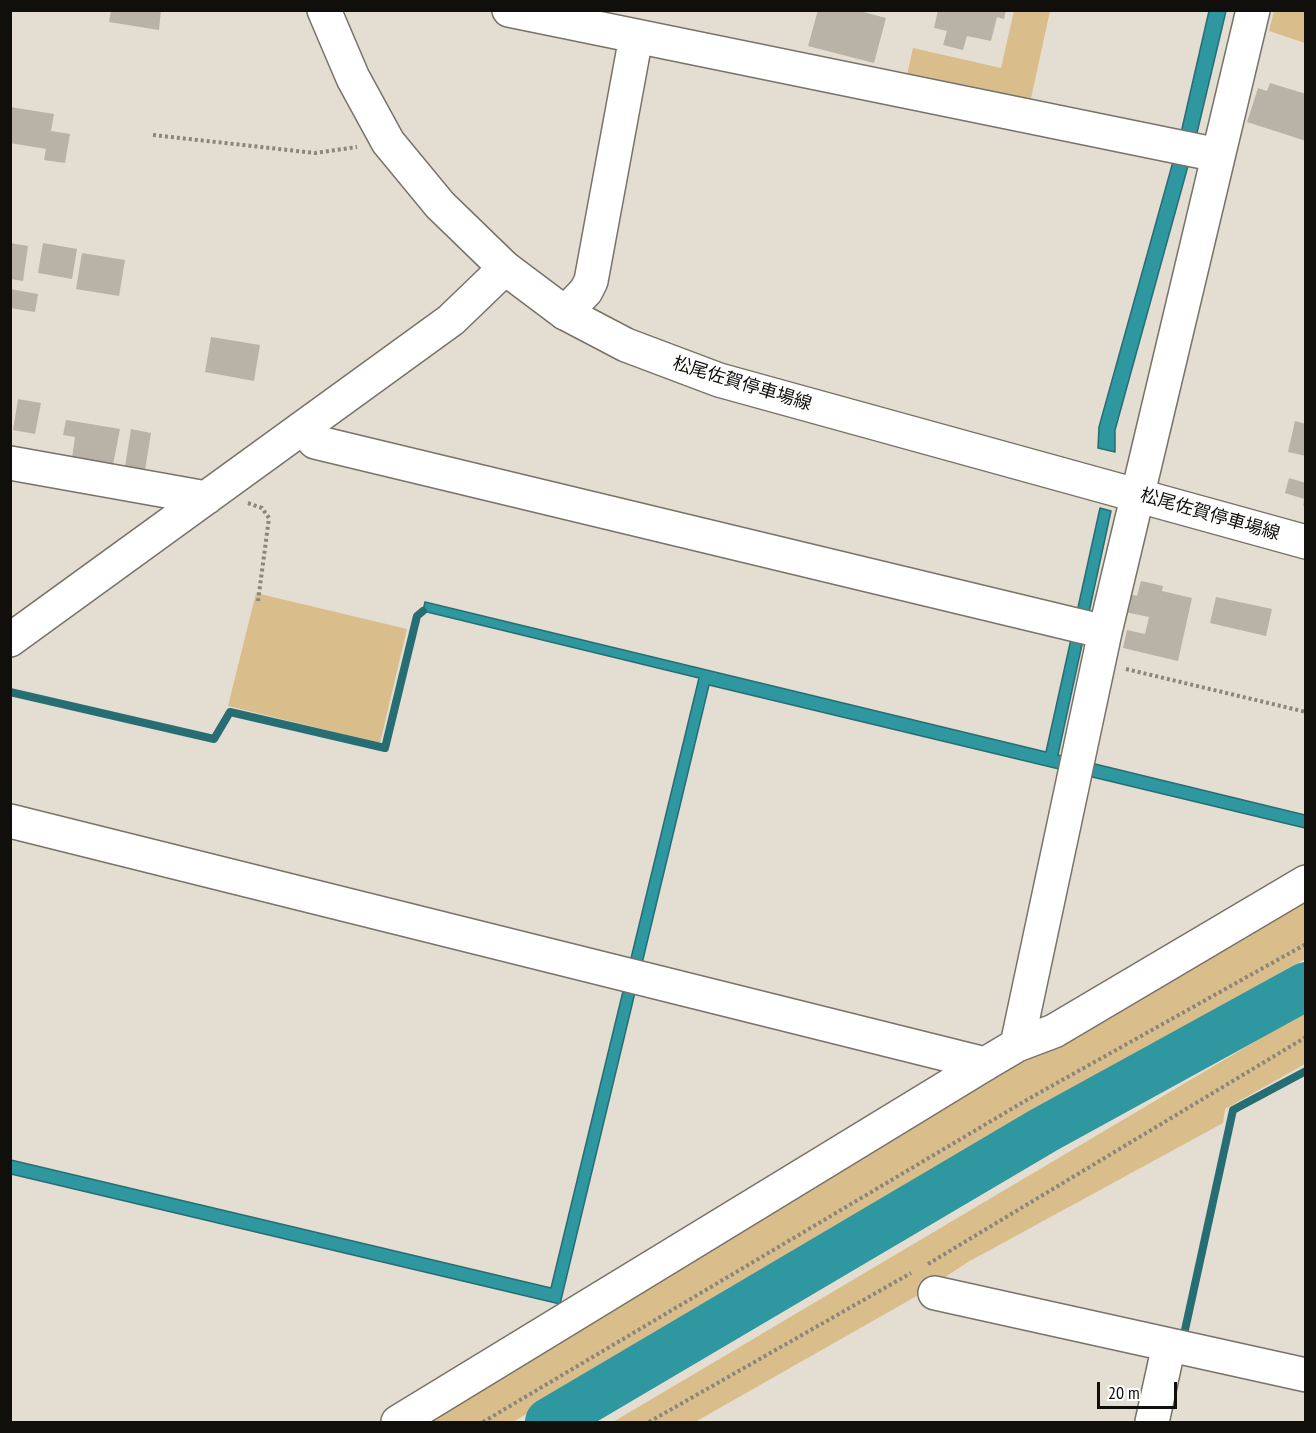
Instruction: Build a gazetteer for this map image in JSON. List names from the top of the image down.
{
  "streets": {
    "street": ["松尾佐賀停車場線"]
  },
  "scale_bar": "20 m"
}
